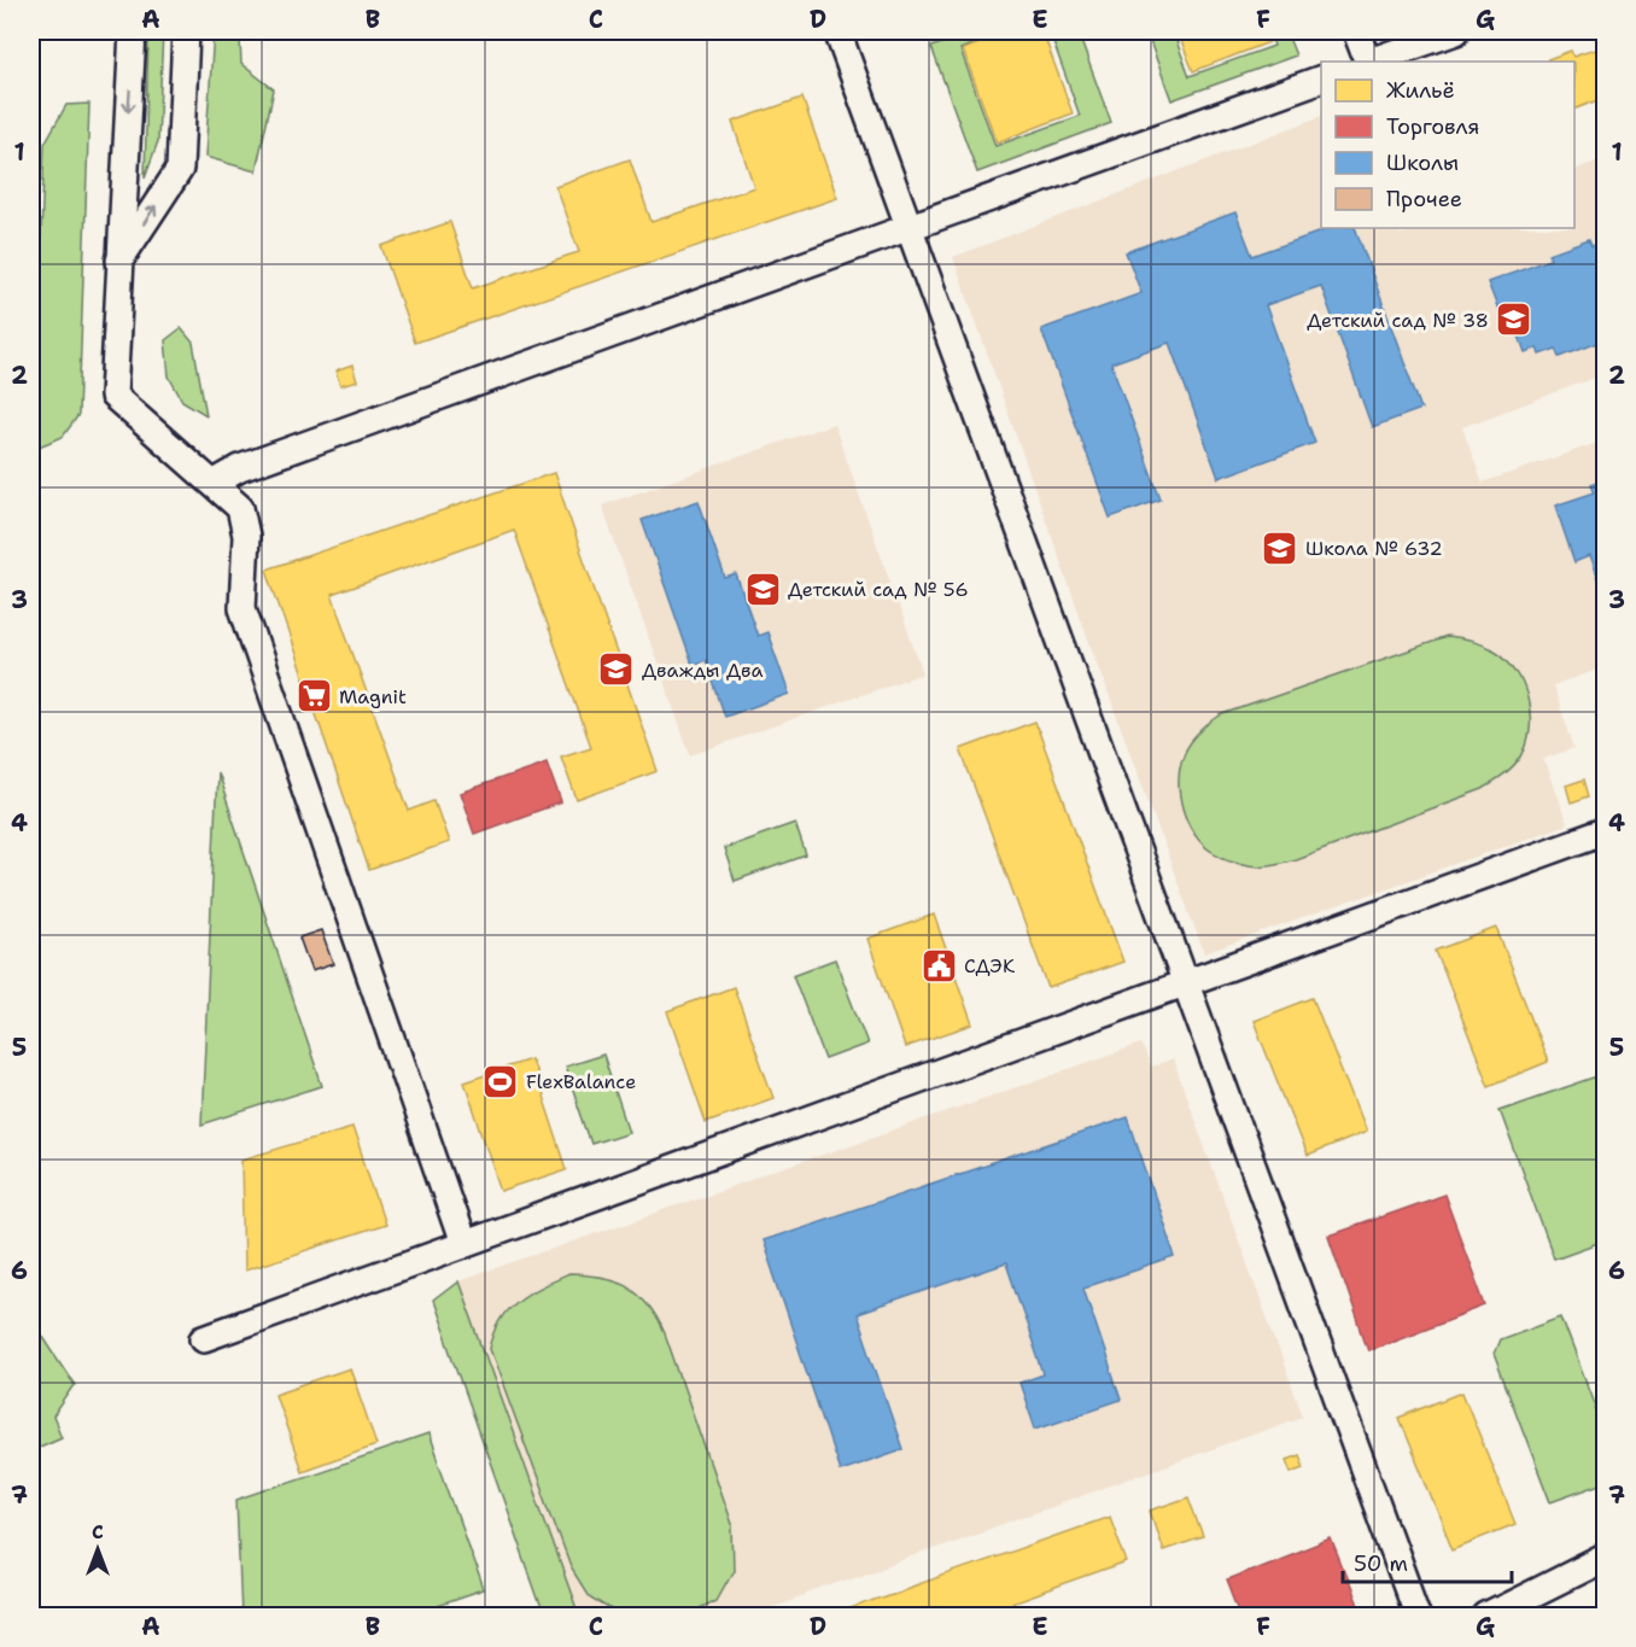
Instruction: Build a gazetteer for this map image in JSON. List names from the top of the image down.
{
  "places": {
    "school or university": [
      "Детский сад № 38",
      "Школа № 632",
      "Детский сад № 56",
      "Дважды Два"
    ],
    "supermarket": ["Magnit"],
    "public building": ["СДЭК"],
    "sports": ["FlexBalance"]
  },
  "legend": [
    "Жильё",
    "Торговля",
    "Школы",
    "Прочее"
  ],
  "scale_bar": "50 m",
  "north": "top",
  "grid": {
    "columns": [
      "A",
      "B",
      "C",
      "D",
      "E",
      "F",
      "G"
    ],
    "rows": [
      "1",
      "2",
      "3",
      "4",
      "5",
      "6",
      "7"
    ]
  }
}
